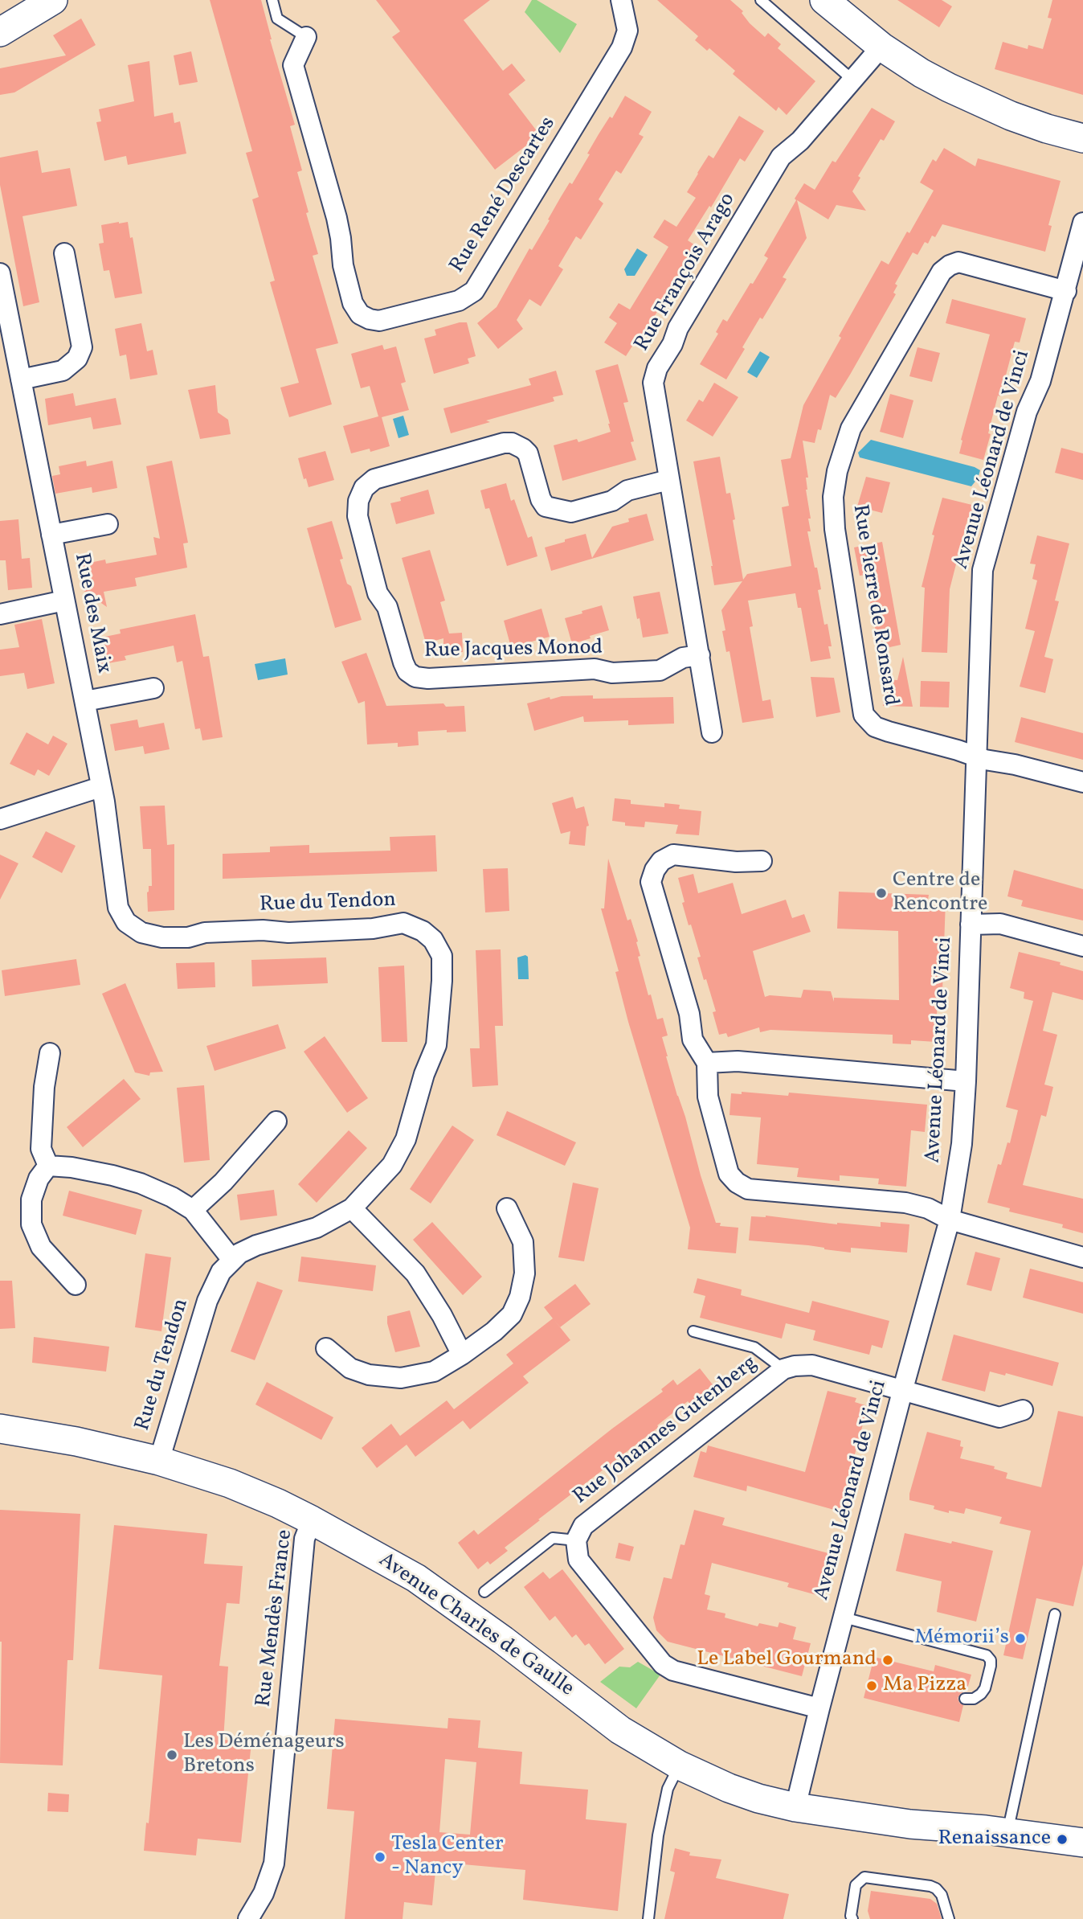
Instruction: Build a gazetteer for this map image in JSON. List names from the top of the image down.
{
  "streets": {
    "main road": ["Avenue Charles de Gaulle"],
    "street": [
      "Rue René Descartes",
      "Rue François Arago",
      "Avenue Léonard de Vinci",
      "Rue Pierre de Ronsard",
      "Rue des Maix",
      "Rue Jacques Monod",
      "Rue du Tendon",
      "Rue Johannes Gutenberg",
      "Rue Mendès France"
    ]
  },
  "crossings": [
    ["Rue François Arago", "Rue Jacques Monod"],
    ["Avenue Léonard de Vinci", "Rue Pierre de Ronsard"],
    ["Avenue Léonard de Vinci", "Rue Johannes Gutenberg"],
    ["Avenue Léonard de Vinci", "Avenue Charles de Gaulle"],
    ["Rue des Maix", "Rue du Tendon"],
    ["Rue du Tendon", "Avenue Charles de Gaulle"],
    ["Rue Mendès France", "Avenue Charles de Gaulle"]
  ],
  "places": [
    "Centre de Rencontre",
    "Mémorii’s",
    "Le Label Gourmand",
    "Ma Pizza",
    "Les Déménageurs Bretons",
    "Renaissance",
    "Tesla Center - Nancy"
  ]
}
